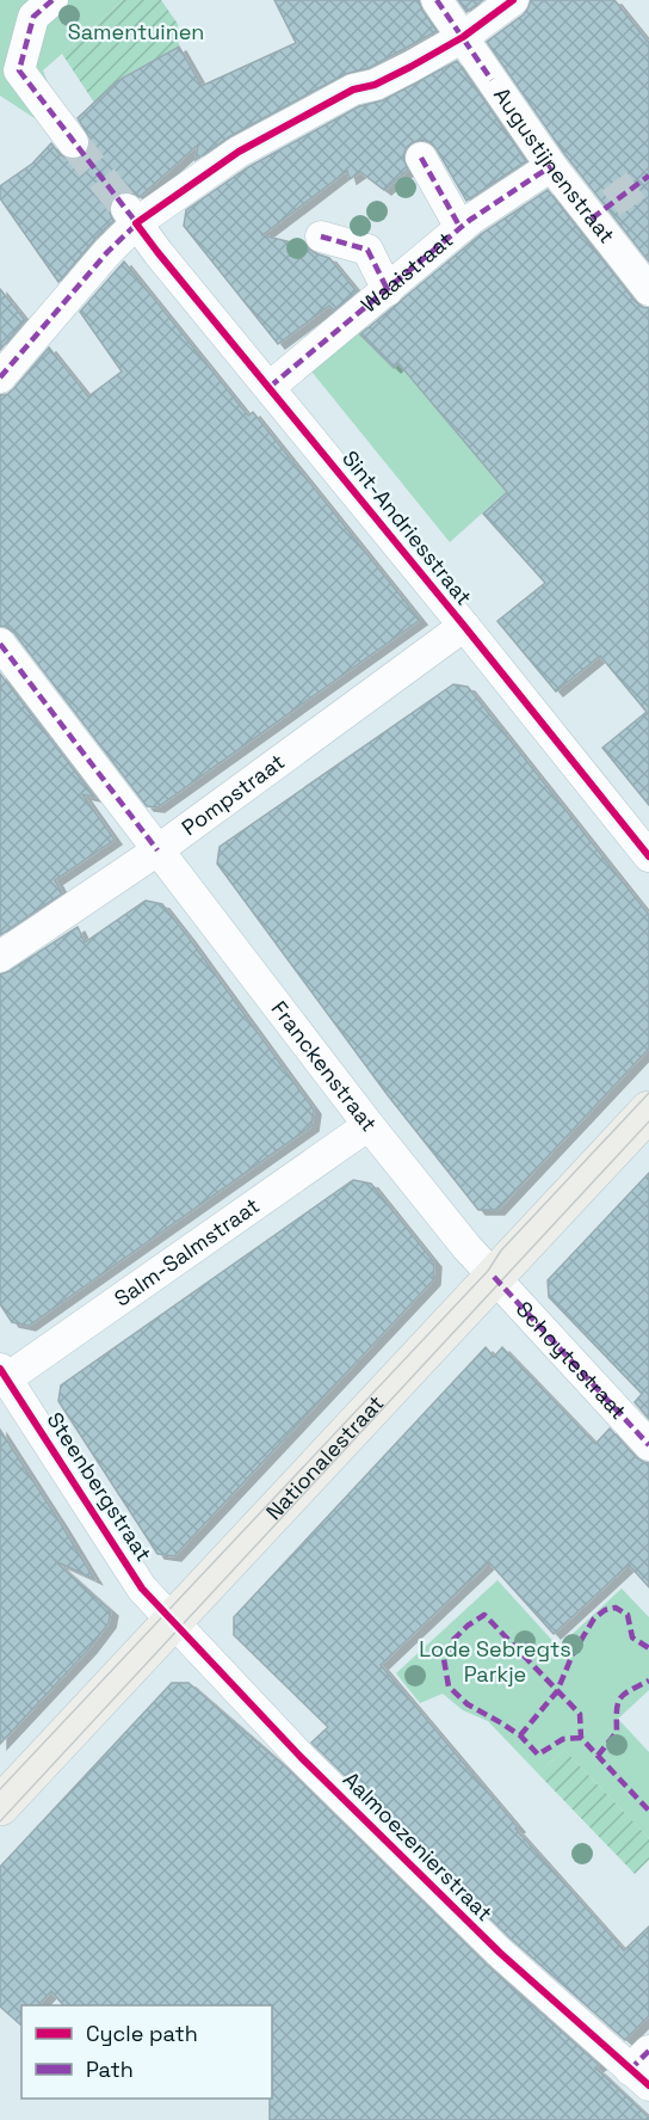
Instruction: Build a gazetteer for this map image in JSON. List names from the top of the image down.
{
  "streets": {
    "street": [
      "Augustijnenstraat",
      "Waaistraat",
      "Sint-Andriesstraat",
      "Pompstraat",
      "Franckenstraat",
      "Salm-Salmstraat",
      "Schoytestraat",
      "Nationalestraat",
      "Steenbergstraat",
      "Aalmoezenierstraat"
    ]
  },
  "crossings": [
    ["Augustijnenstraat", "Waaistraat"],
    ["Waaistraat", "Sint-Andriesstraat"],
    ["Sint-Andriesstraat", "Pompstraat"],
    ["Pompstraat", "Franckenstraat"],
    ["Franckenstraat", "Salm-Salmstraat"],
    ["Franckenstraat", "Schoytestraat"],
    ["Franckenstraat", "Nationalestraat"],
    ["Salm-Salmstraat", "Steenbergstraat"],
    ["Schoytestraat", "Nationalestraat"],
    ["Nationalestraat", "Steenbergstraat"],
    ["Nationalestraat", "Aalmoezenierstraat"],
    ["Steenbergstraat", "Aalmoezenierstraat"]
  ],
  "parks": ["Samentuinen", "Lode Sebregts Parkje"],
  "legend": ["Cycle path", "Path"]
}
